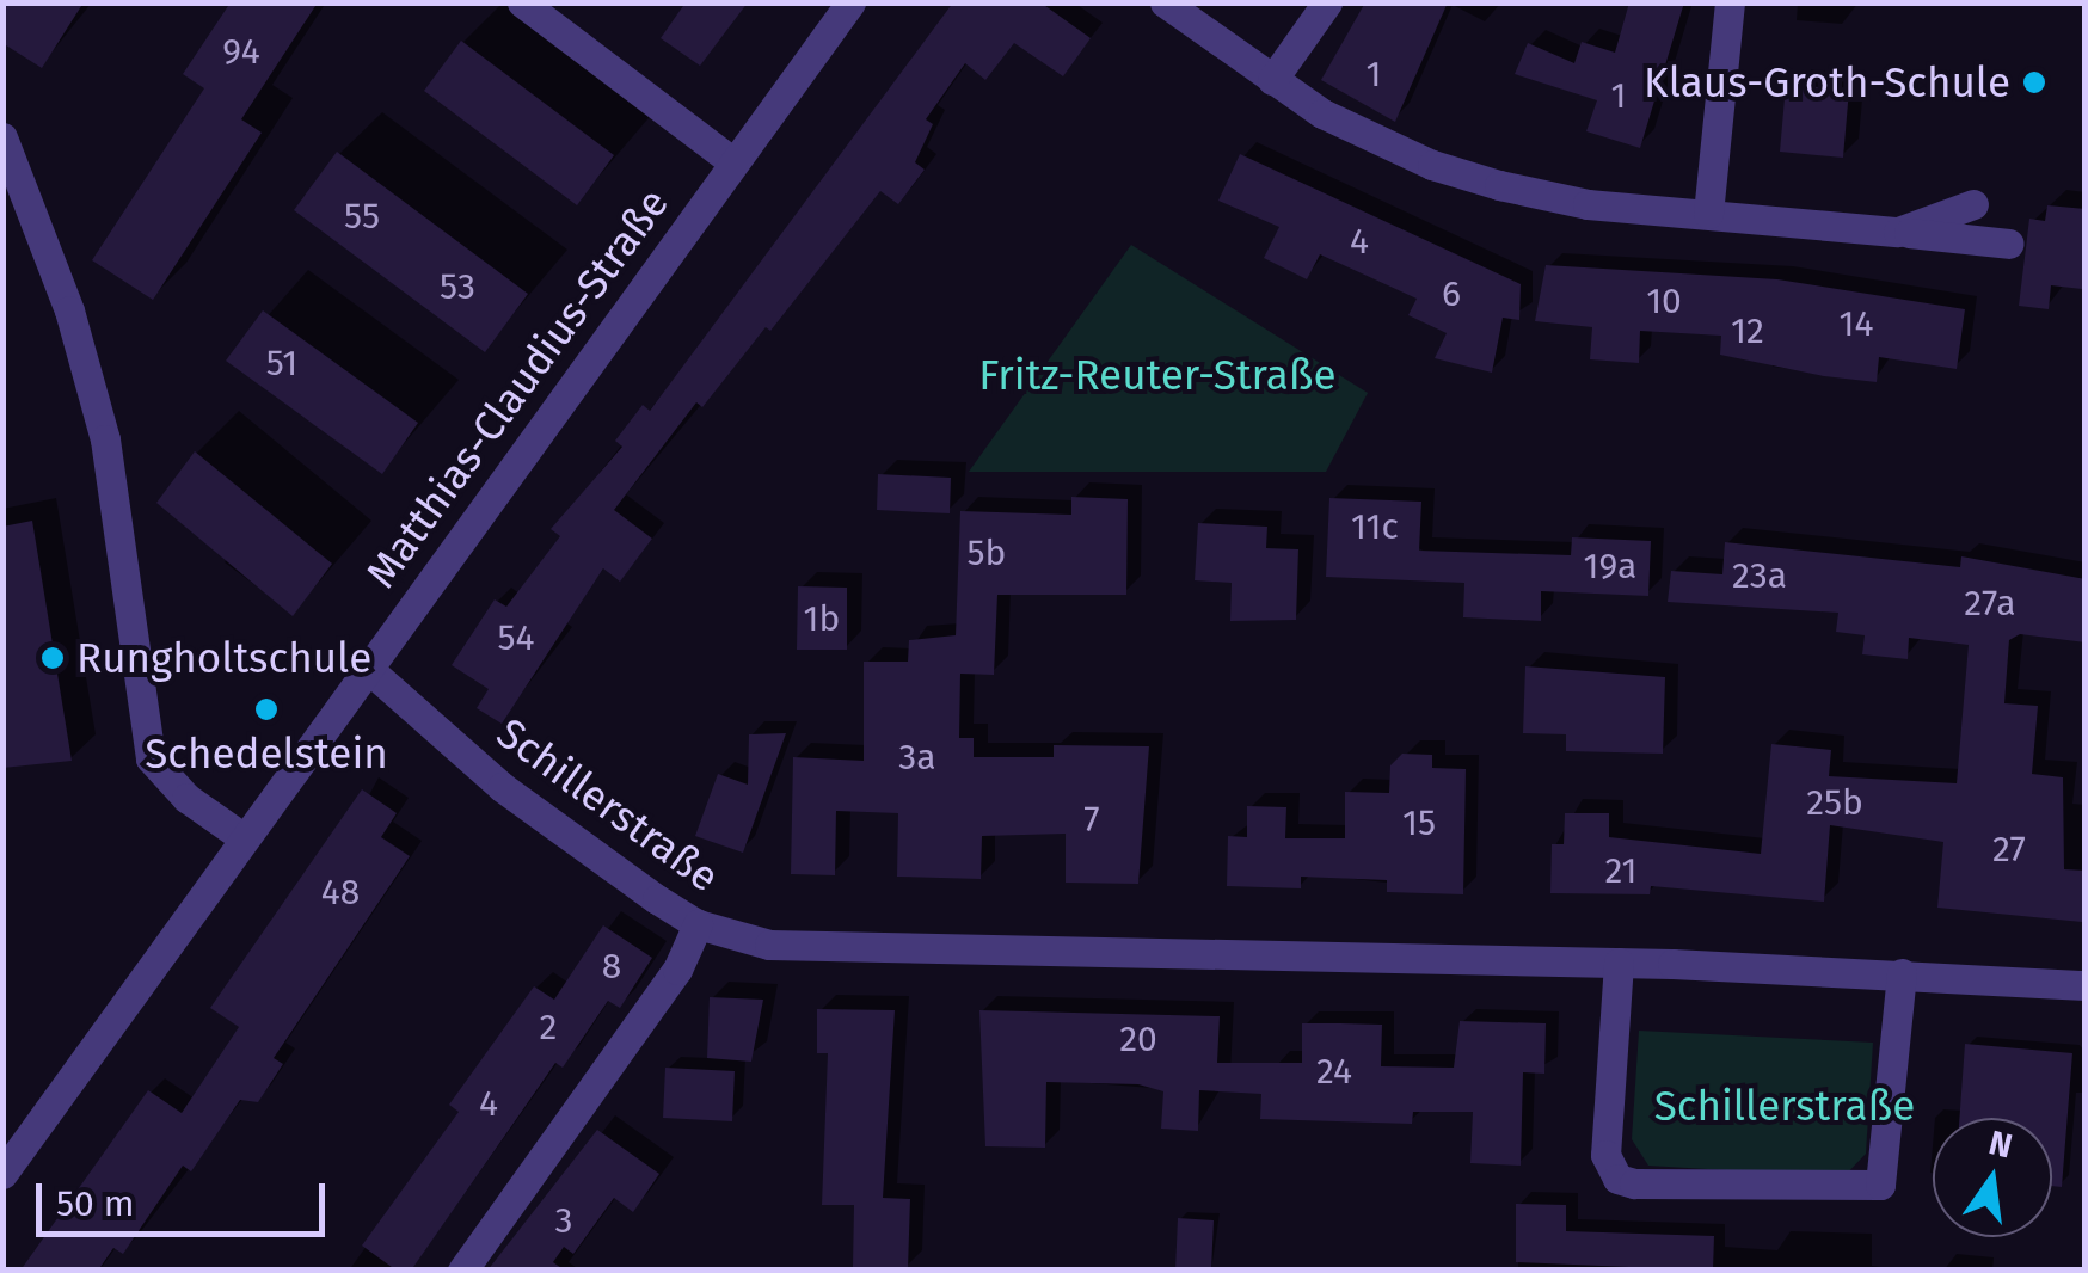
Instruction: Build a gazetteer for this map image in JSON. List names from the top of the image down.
{
  "streets": {
    "street": ["Matthias-Claudius-Straße", "Schillerstraße"]
  },
  "crossings": [
    ["Matthias-Claudius-Straße", "Schillerstraße"]
  ],
  "parks": ["Fritz-Reuter-Straße", "Schillerstraße"],
  "places": ["Klaus-Groth-Schule", "Rungholtschule", "Schedelstein"],
  "house_numbers": [
    "94",
    "1",
    "1",
    "55",
    "4",
    "53",
    "6",
    "10",
    "14",
    "12",
    "51",
    "11c",
    "5b",
    "19a",
    "23a",
    "27a",
    "1b",
    "54",
    "3a",
    "25b",
    "7",
    "15",
    "27",
    "21",
    "48",
    "8",
    "2",
    "20",
    "24",
    "4",
    "3"
  ],
  "scale_bar": "50 m",
  "north": "top"
}
